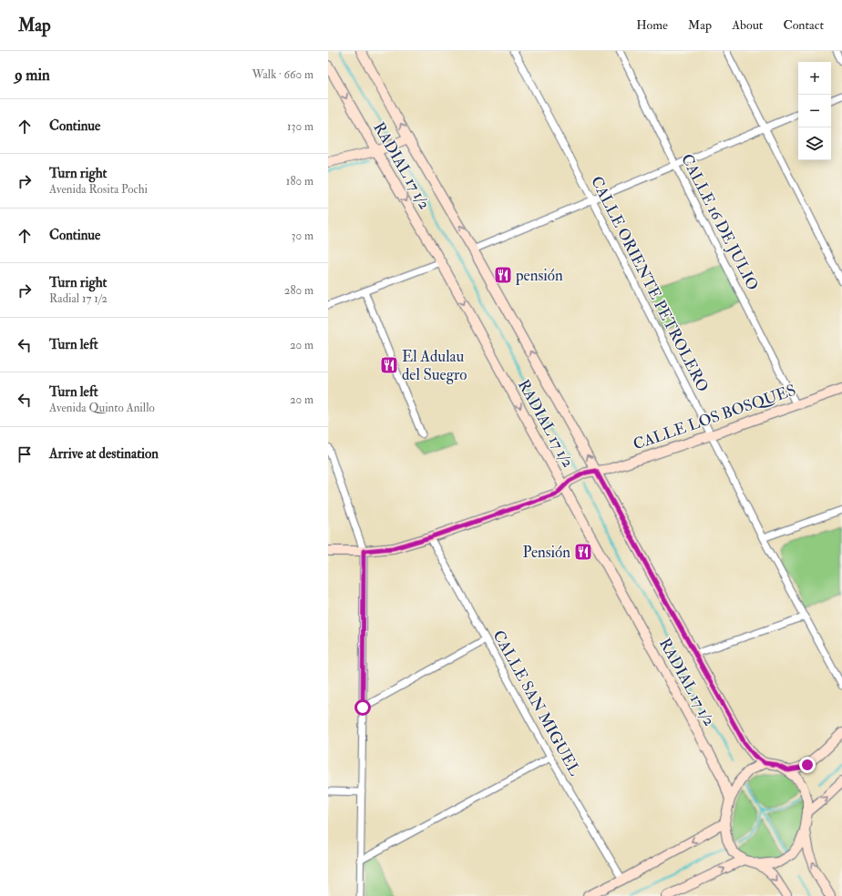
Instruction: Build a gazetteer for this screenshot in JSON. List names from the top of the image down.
{
  "streets": {
    "main road": ["RADIAL 17 1/2", "CALLE LOS BOSQUES"],
    "street": ["CALLE 16 DE JULIO", "CALLE ORIENTE PETROLERO", "CALLE SAN MIGUEL"]
  },
  "crossings": [
    ["RADIAL 17 1/2", "CALLE LOS BOSQUES"],
    ["CALLE 16 DE JULIO", "CALLE LOS BOSQUES"],
    ["CALLE ORIENTE PETROLERO", "CALLE LOS BOSQUES"],
    ["CALLE LOS BOSQUES", "CALLE SAN MIGUEL"]
  ],
  "places": {
    "restaurant": ["pensión", "El Adulau del Suegro", "Pensión"]
  },
  "page": {
    "header": "Map",
    "nav": [
      "Home",
      "Map",
      "About",
      "Contact"
    ],
    "heading": ["9 min", "Walk · 660 m"],
    "map_buttons": ["+", "−"],
    "list": [
      ["Continue", "130 m"],
      ["Turn right", "Avenida Rosita Pochi", "180 m"],
      ["Continue", "30 m"],
      ["Turn right", "Radial 17 1/2", "280 m"],
      ["Turn left", "20 m"],
      ["Turn left", "Avenida Quinto Anillo", "20 m"],
      "Arrive at destination"
    ]
  }
}
